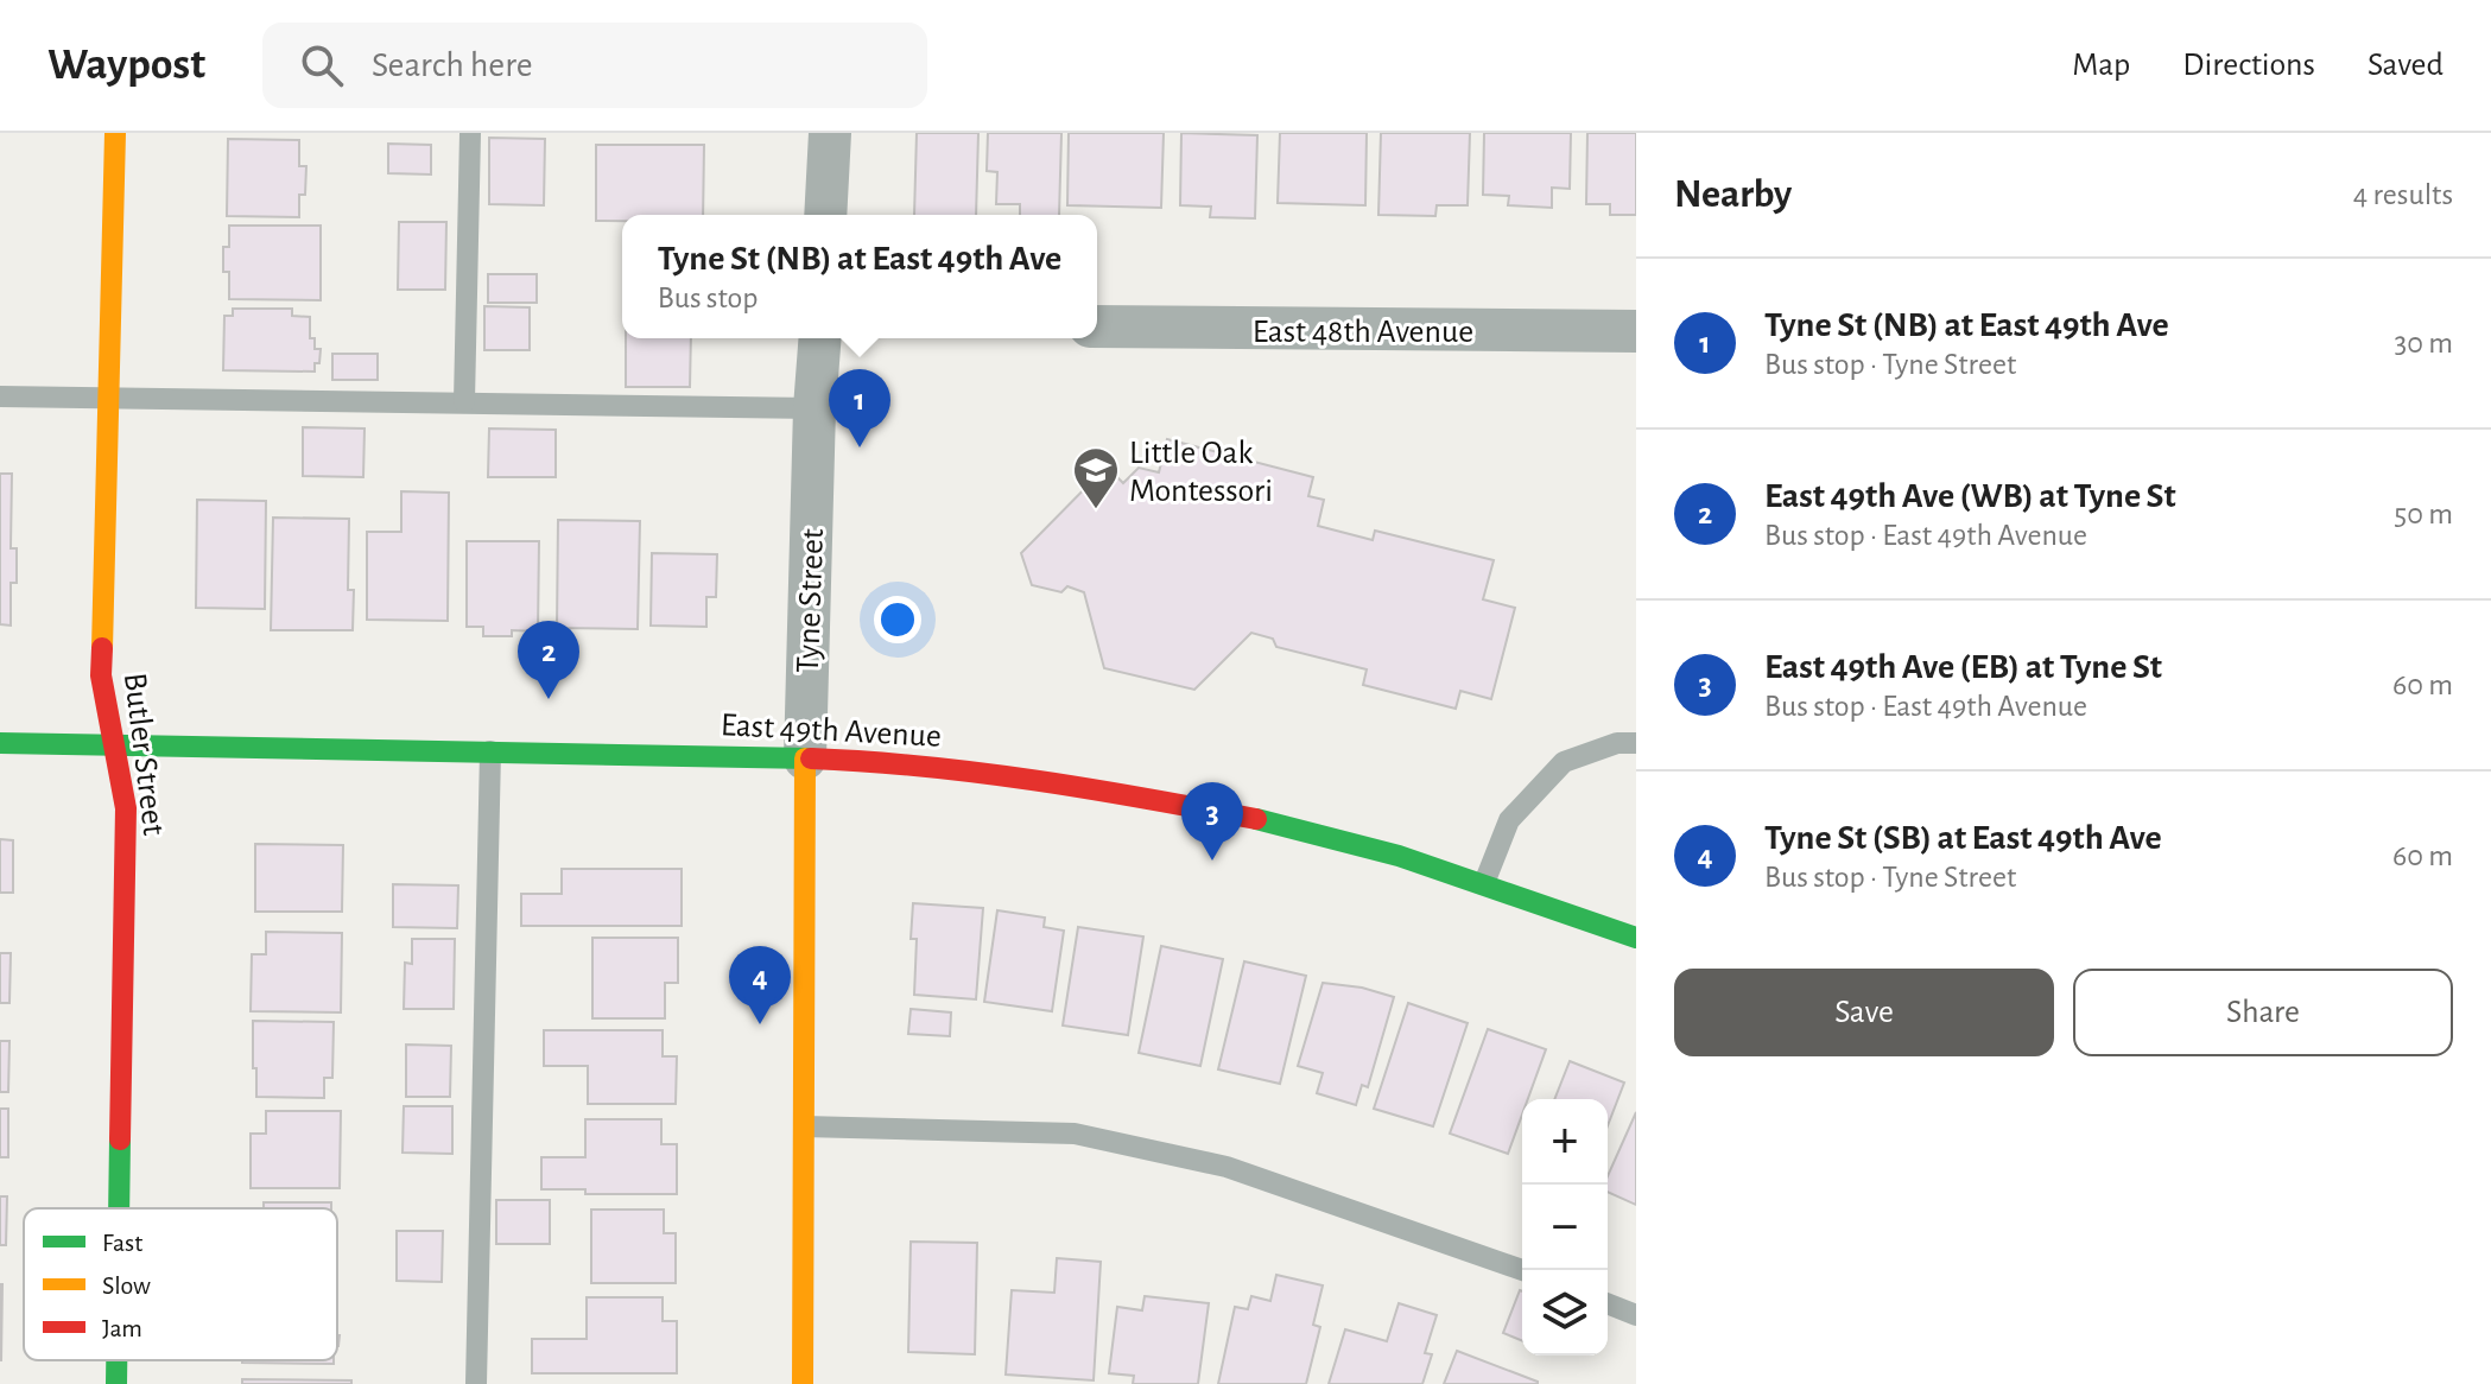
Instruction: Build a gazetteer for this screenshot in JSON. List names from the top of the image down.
{
  "streets": {
    "street": [
      "East 48th Avenue",
      "Tyne Street",
      "East 49th Avenue",
      "Butler Street"
    ]
  },
  "crossings": [
    ["Tyne Street", "East 49th Avenue"],
    ["East 49th Avenue", "Butler Street"]
  ],
  "places": {
    "school or university": ["Little Oak Montessori"]
  },
  "legend": ["Fast", "Slow", "Jam"],
  "page": {
    "header": "Waypost",
    "search": "Search here",
    "nav": ["Map", "Directions", "Saved"],
    "heading": ["Nearby", "4 results"],
    "popup": ["Tyne St (NB) at East 49th Ave", "Bus stop"],
    "list": [
      {
        "mark": "1",
        "name": "Tyne St (NB) at East 49th Ave",
        "note": "Bus stop · Tyne Street",
        "value": "30 m"
      },
      {
        "mark": "2",
        "name": "East 49th Ave (WB) at Tyne St",
        "note": "Bus stop · East 49th Avenue",
        "value": "50 m"
      },
      {
        "mark": "3",
        "name": "East 49th Ave (EB) at Tyne St",
        "note": "Bus stop · East 49th Avenue",
        "value": "60 m"
      },
      {
        "mark": "4",
        "name": "Tyne St (SB) at East 49th Ave",
        "note": "Bus stop · Tyne Street",
        "value": "60 m"
      }
    ],
    "pins": [
      "1",
      "2",
      "3",
      "4"
    ],
    "buttons": ["Save", "Share"],
    "map_buttons": ["+", "−"]
  }
}
